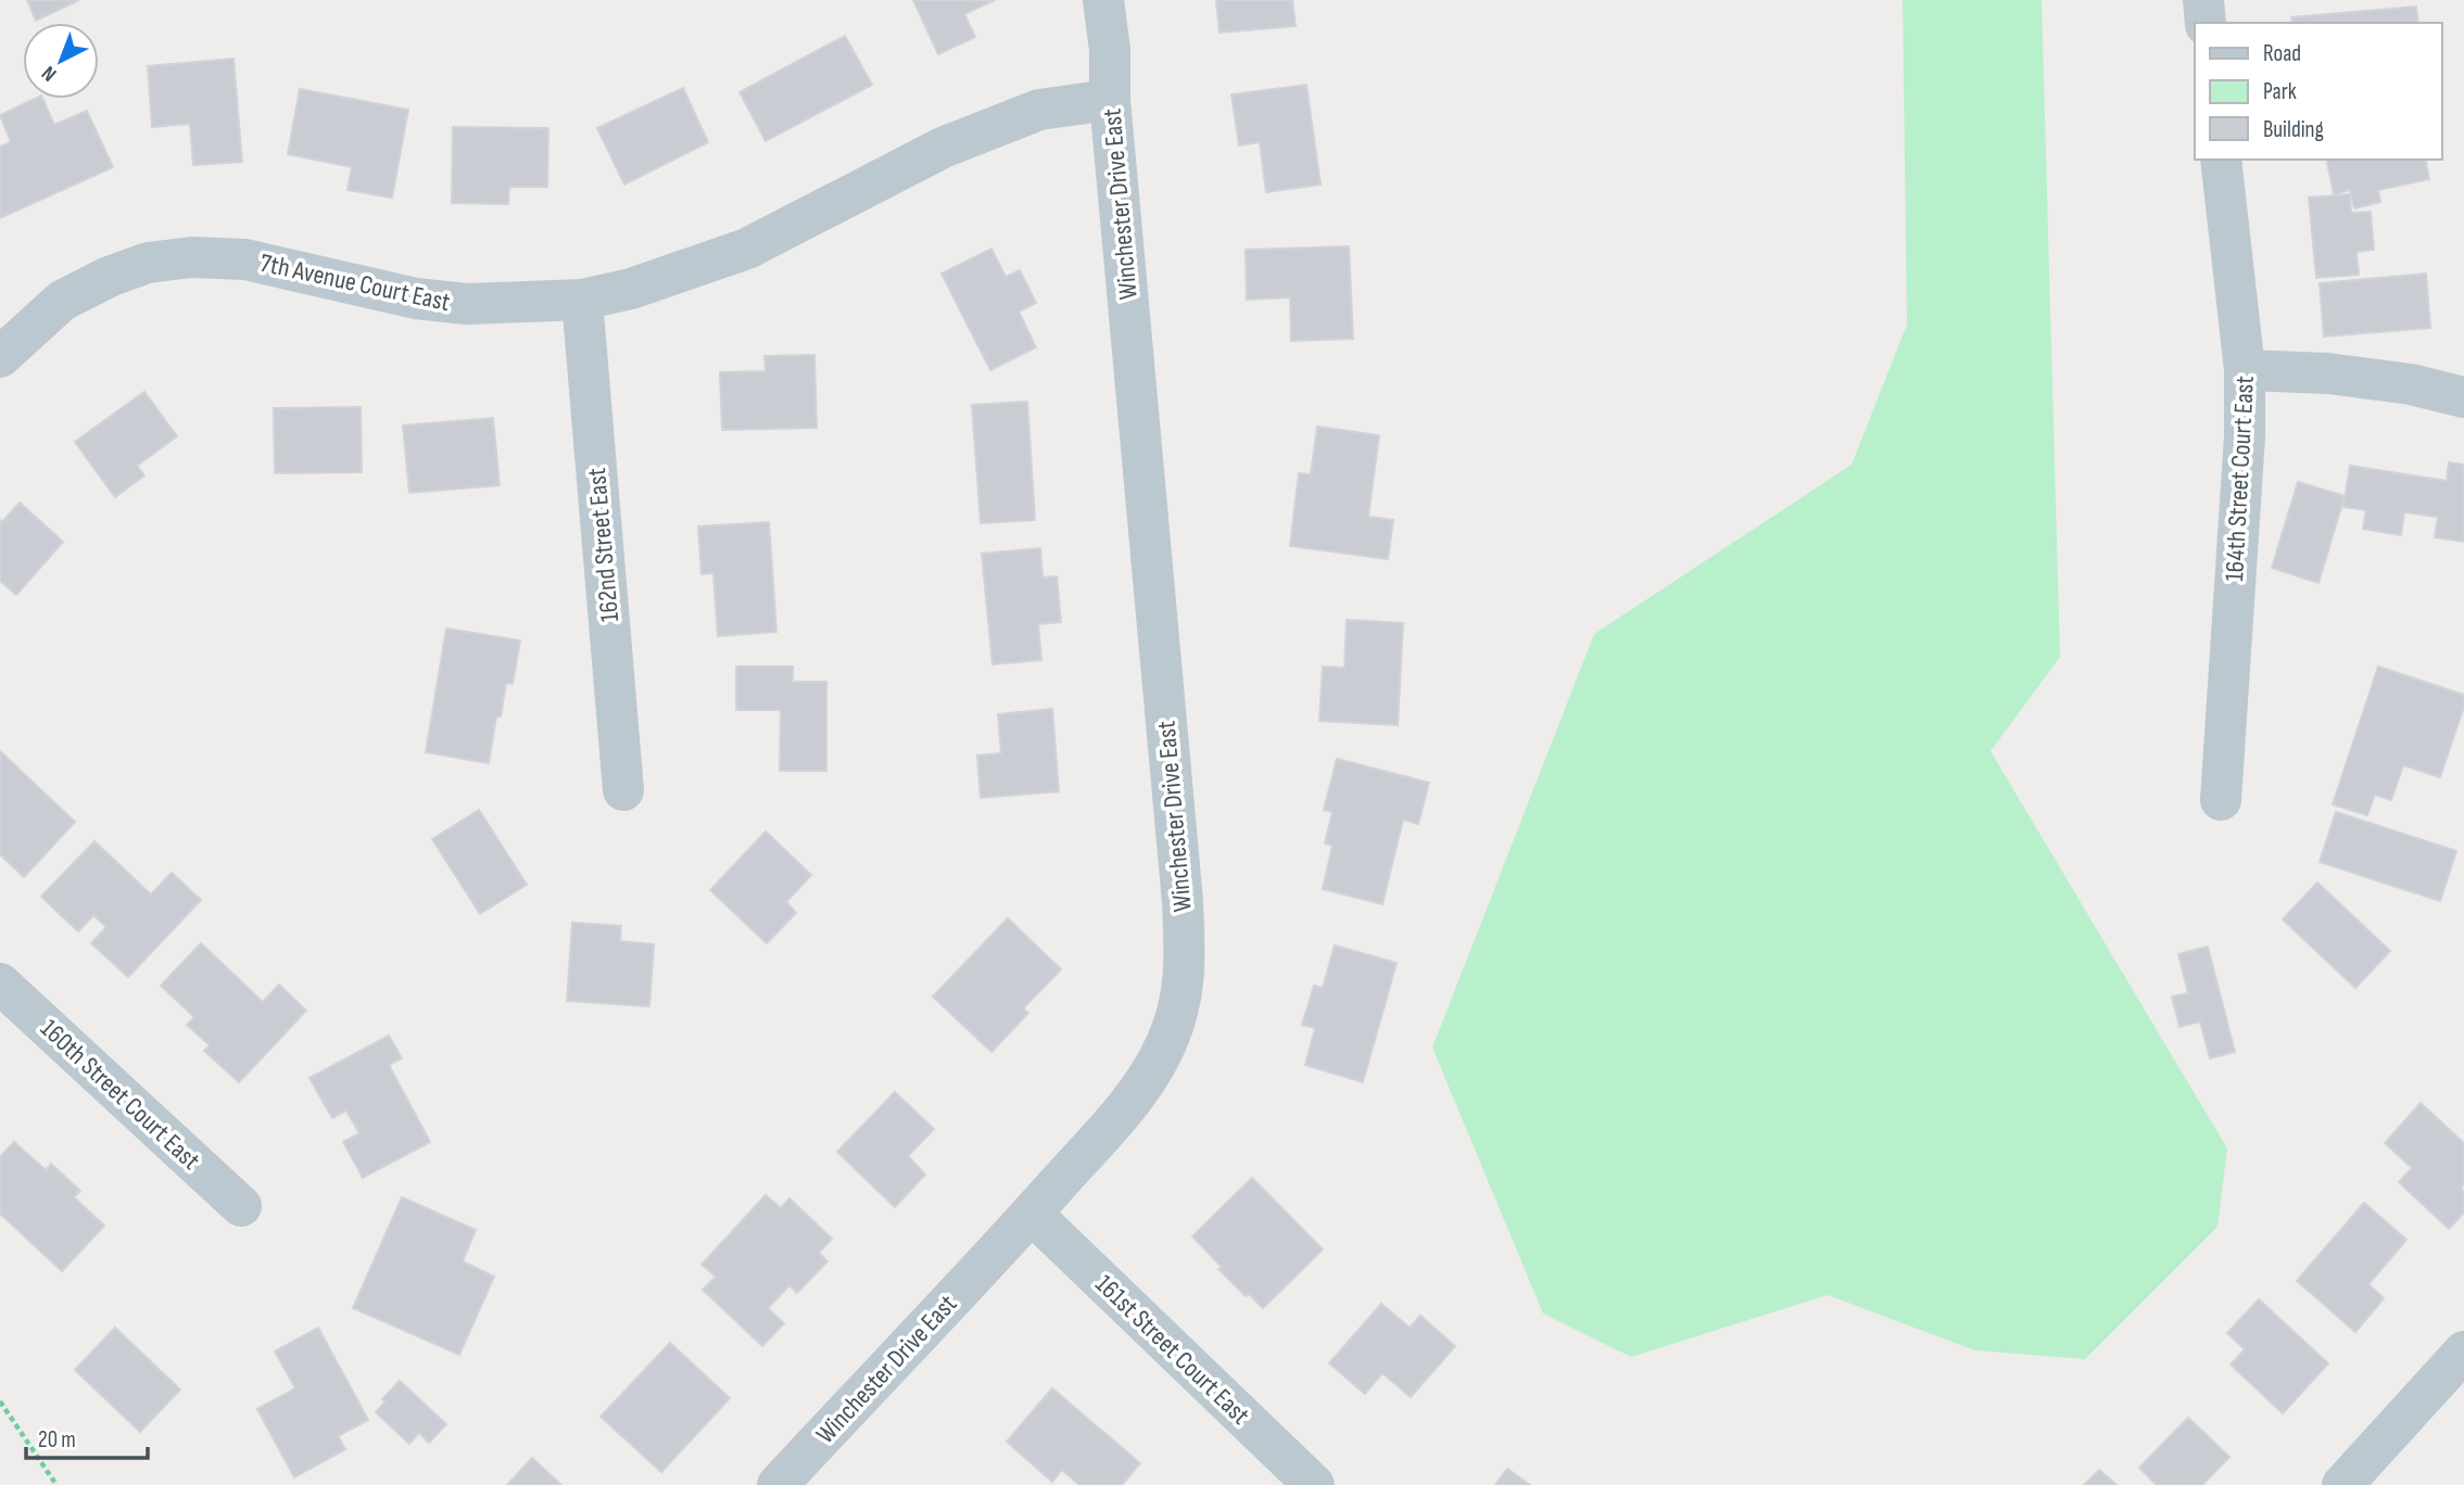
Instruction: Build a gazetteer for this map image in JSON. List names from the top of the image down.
{
  "streets": {
    "street": [
      "Winchester Drive East",
      "7th Avenue Court East",
      "164th Street Court East",
      "162nd Street East",
      "160th Street Court East",
      "161st Street Court East"
    ]
  },
  "crossings": [
    ["Winchester Drive East", "7th Avenue Court East"],
    ["Winchester Drive East", "161st Street Court East"],
    ["7th Avenue Court East", "162nd Street East"]
  ],
  "legend": ["Road", "Park", "Building"],
  "scale_bar": "20 m",
  "north": "bottom left"
}
